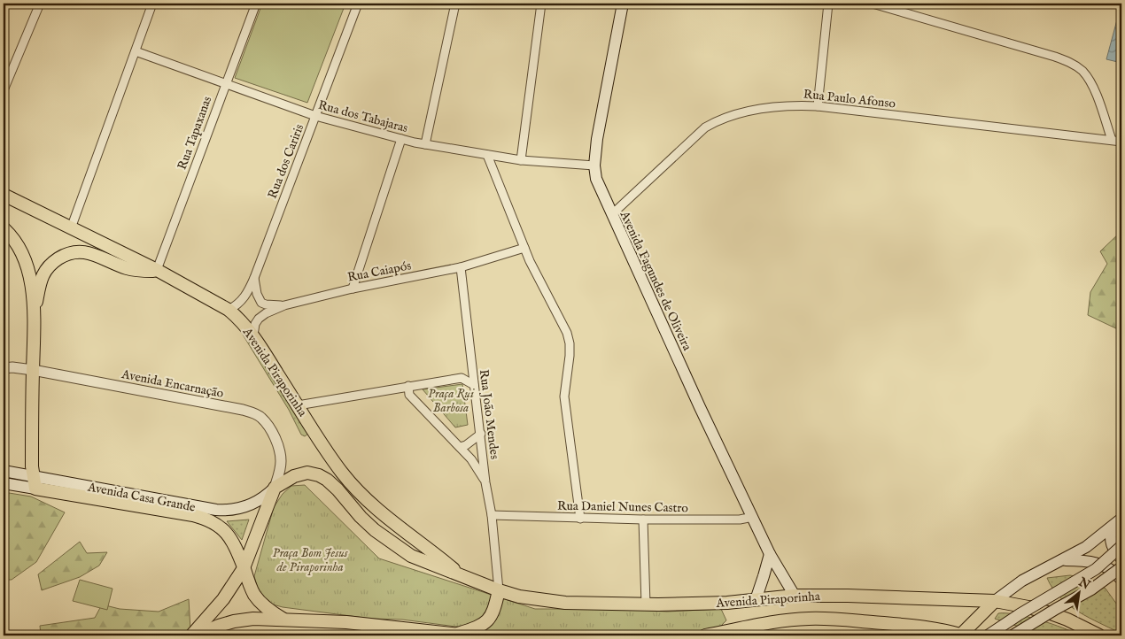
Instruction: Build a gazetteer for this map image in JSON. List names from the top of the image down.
{
  "streets": {
    "main road": ["Avenida Fagundes de Oliveira", "Avenida Piraporinha", "Avenida Casa Grande"],
    "street": [
      "Rua Paulo Afonso",
      "Rua dos Tabajaras",
      "Rua Tapaxanas",
      "Rua dos Cariris",
      "Rua Caiapós",
      "Avenida Encarnação",
      "Rua João Mendes",
      "Rua Daniel Nunes Castro"
    ]
  },
  "crossings": [
    ["Rua Paulo Afonso", "Avenida Fagundes de Oliveira"],
    ["Rua dos Tabajaras", "Rua Tapaxanas"],
    ["Rua dos Tabajaras", "Rua dos Cariris"],
    ["Rua dos Tabajaras", "Avenida Fagundes de Oliveira"],
    ["Rua Tapaxanas", "Avenida Piraporinha"],
    ["Rua dos Cariris", "Avenida Piraporinha"],
    ["Rua Caiapós", "Avenida Piraporinha"],
    ["Rua Caiapós", "Rua João Mendes"],
    ["Avenida Fagundes de Oliveira", "Avenida Piraporinha"],
    ["Avenida Fagundes de Oliveira", "Rua Daniel Nunes Castro"],
    ["Avenida Piraporinha", "Avenida Encarnação"],
    ["Avenida Piraporinha", "Rua João Mendes"],
    ["Avenida Piraporinha", "Avenida Casa Grande"],
    ["Avenida Encarnação", "Avenida Casa Grande"],
    ["Rua João Mendes", "Rua Daniel Nunes Castro"]
  ],
  "parks": ["Praça Rui Barbosa", "Praça Bom Jesus de Piraporinha"],
  "north": "top right"
}
